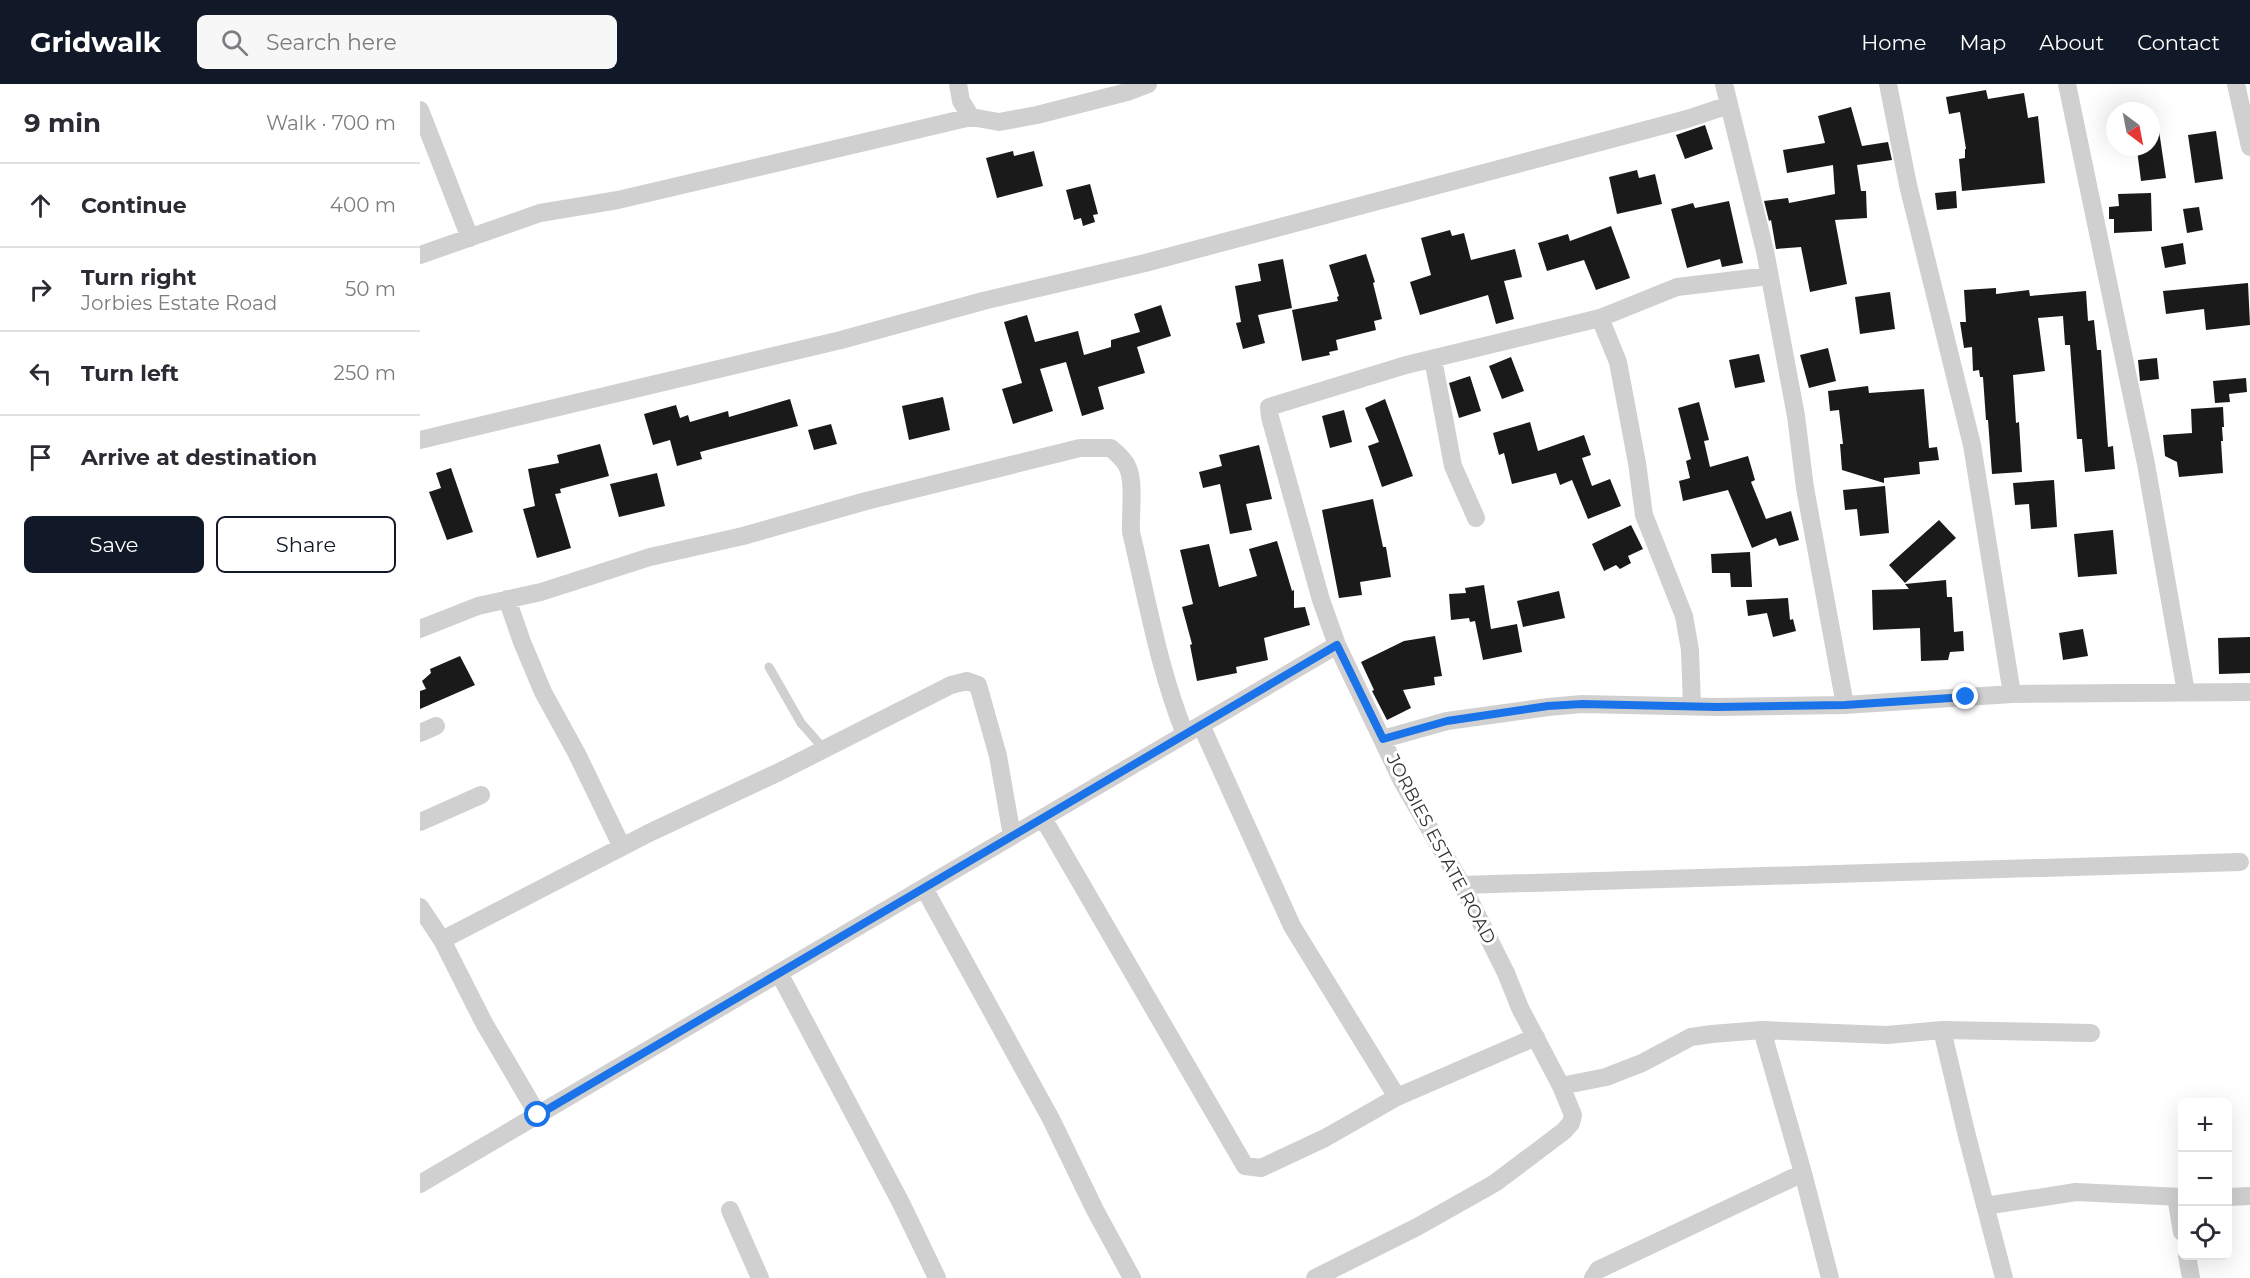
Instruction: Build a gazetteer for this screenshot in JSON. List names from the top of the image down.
{
  "streets": {
    "street": ["JORBIES ESTATE ROAD"]
  },
  "north": "bottom right",
  "page": {
    "header": "Gridwalk",
    "search": "Search here",
    "nav": [
      "Home",
      "Map",
      "About",
      "Contact"
    ],
    "heading": ["9 min", "Walk · 700 m"],
    "list": [
      ["Continue", "400 m"],
      ["Turn right", "Jorbies Estate Road", "50 m"],
      ["Turn left", "250 m"],
      "Arrive at destination"
    ],
    "buttons": ["Save", "Share"],
    "map_buttons": ["+", "−"]
  }
}
